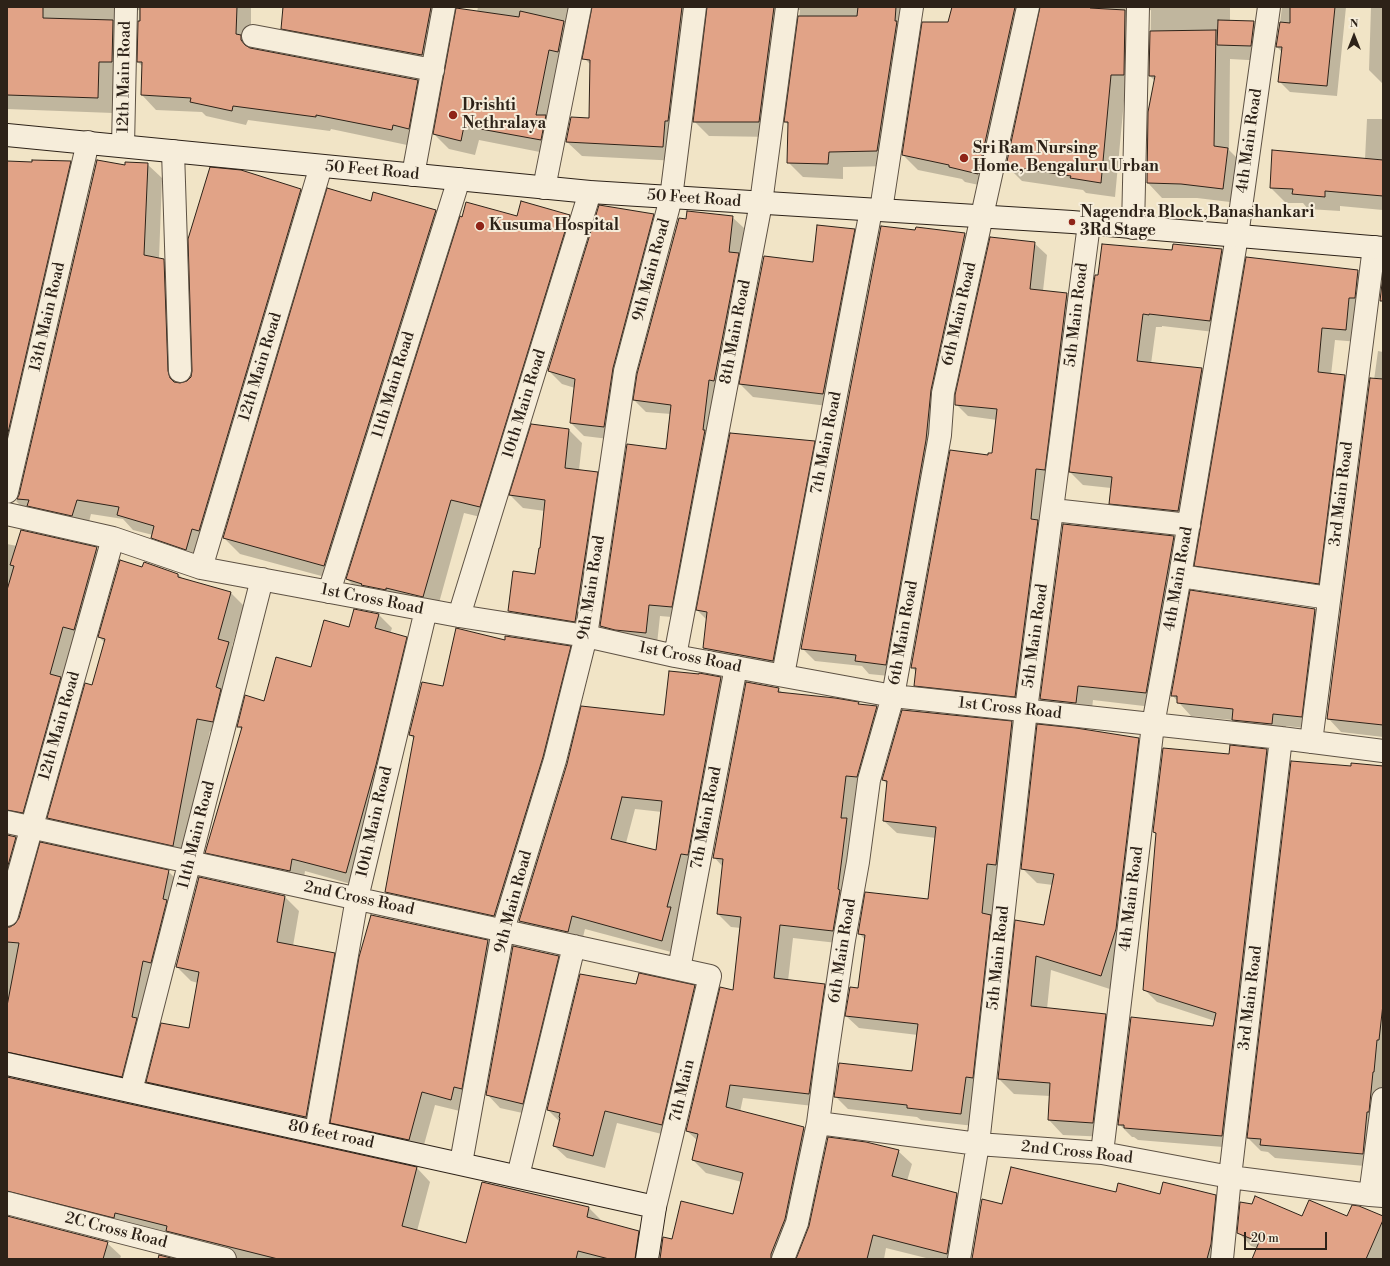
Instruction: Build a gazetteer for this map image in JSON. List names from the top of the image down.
{
  "streets": {
    "street": [
      "12th Main Road",
      "4th Main Road",
      "50 Feet Road",
      "9th Main Road",
      "6th Main Road",
      "5th Main Road",
      "13th Main Road",
      "8th Main Road",
      "11th Main Road",
      "10th Main Road",
      "7th Main Road",
      "3rd Main Road",
      "1st Cross Road",
      "2nd Cross Road",
      "7th Main",
      "80 feet road",
      "2C Cross Road"
    ]
  },
  "crossings": [
    ["12th Main Road", "50 Feet Road"],
    ["12th Main Road", "1st Cross Road"],
    ["12th Main Road", "2nd Cross Road"],
    ["4th Main Road", "50 Feet Road"],
    ["4th Main Road", "1st Cross Road"],
    ["4th Main Road", "2nd Cross Road"],
    ["50 Feet Road", "9th Main Road"],
    ["50 Feet Road", "6th Main Road"],
    ["50 Feet Road", "5th Main Road"],
    ["50 Feet Road", "13th Main Road"],
    ["50 Feet Road", "8th Main Road"],
    ["50 Feet Road", "11th Main Road"],
    ["50 Feet Road", "10th Main Road"],
    ["50 Feet Road", "7th Main Road"],
    ["50 Feet Road", "3rd Main Road"],
    ["9th Main Road", "1st Cross Road"],
    ["9th Main Road", "2nd Cross Road"],
    ["9th Main Road", "80 feet road"],
    ["6th Main Road", "1st Cross Road"],
    ["6th Main Road", "2nd Cross Road"],
    ["5th Main Road", "1st Cross Road"],
    ["5th Main Road", "2nd Cross Road"],
    ["8th Main Road", "1st Cross Road"],
    ["11th Main Road", "1st Cross Road"],
    ["11th Main Road", "2nd Cross Road"],
    ["11th Main Road", "80 feet road"],
    ["10th Main Road", "1st Cross Road"],
    ["10th Main Road", "2nd Cross Road"],
    ["10th Main Road", "80 feet road"],
    ["7th Main Road", "1st Cross Road"],
    ["7th Main Road", "2nd Cross Road"],
    ["3rd Main Road", "1st Cross Road"],
    ["3rd Main Road", "2nd Cross Road"],
    ["2nd Cross Road", "7th Main"],
    ["7th Main", "80 feet road"]
  ],
  "places": [
    "Drishti Nethralaya",
    "Sri Ram Nursing Home, Bengaluru Urban",
    "Nagendra Block,Banashankari 3Rd Stage",
    "Kusuma Hospital"
  ],
  "scale_bar": "20 m",
  "north": "top"
}
